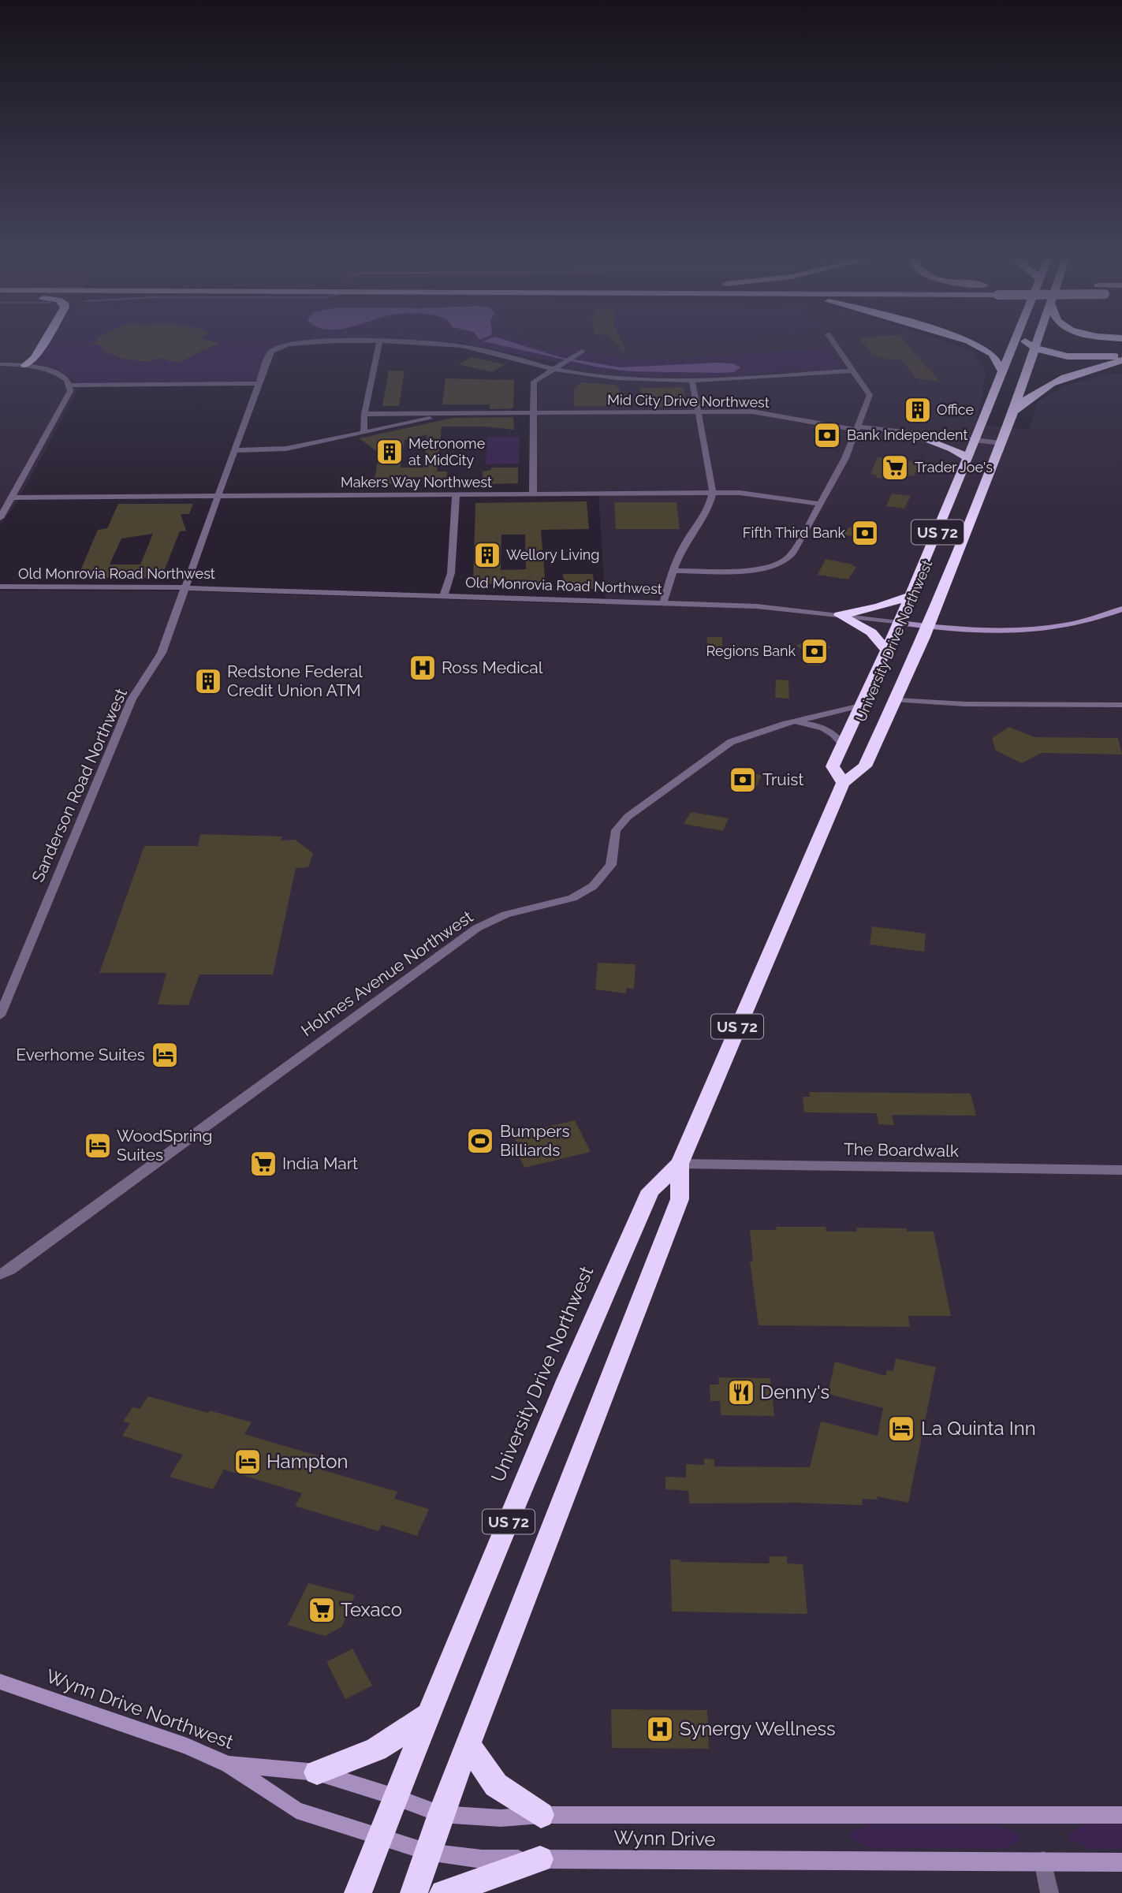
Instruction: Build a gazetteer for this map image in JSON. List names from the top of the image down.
{
  "streets": {
    "highway": ["US 72", "University Drive Northwest"],
    "street": [
      "Mid City Drive Northwest",
      "Makers Way Northwest",
      "Old Monrovia Road Northwest",
      "Sanderson Road Northwest",
      "Holmes Avenue Northwest",
      "The Boardwalk",
      "Wynn Drive Northwest",
      "Wynn Drive"
    ]
  },
  "crossings": [
    ["Mid City Drive Northwest", "University Drive Northwest"],
    ["Mid City Drive Northwest", "Sanderson Road Northwest"],
    ["Makers Way Northwest", "Sanderson Road Northwest"],
    ["Old Monrovia Road Northwest", "University Drive Northwest"],
    ["Old Monrovia Road Northwest", "Sanderson Road Northwest"],
    ["University Drive Northwest", "Holmes Avenue Northwest"],
    ["University Drive Northwest", "The Boardwalk"],
    ["University Drive Northwest", "Wynn Drive Northwest"],
    ["University Drive Northwest", "Wynn Drive"],
    ["Wynn Drive Northwest", "Wynn Drive"]
  ],
  "places": {
    "building": [
      "Office",
      "Metronome at MidCity",
      "Wellory Living",
      "Redstone Federal Credit Union ATM"
    ],
    "bank": [
      "Bank Independent",
      "Fifth Third Bank",
      "Regions Bank",
      "Truist"
    ],
    "supermarket": ["Trader Joe's", "India Mart", "Texaco"],
    "hospital": ["Ross Medical", "Synergy Wellness"],
    "hotel": [
      "Everhome Suites",
      "WoodSpring Suites",
      "La Quinta Inn",
      "Hampton"
    ],
    "sports": ["Bumpers Billiards"],
    "restaurant": ["Denny's"]
  }
}
